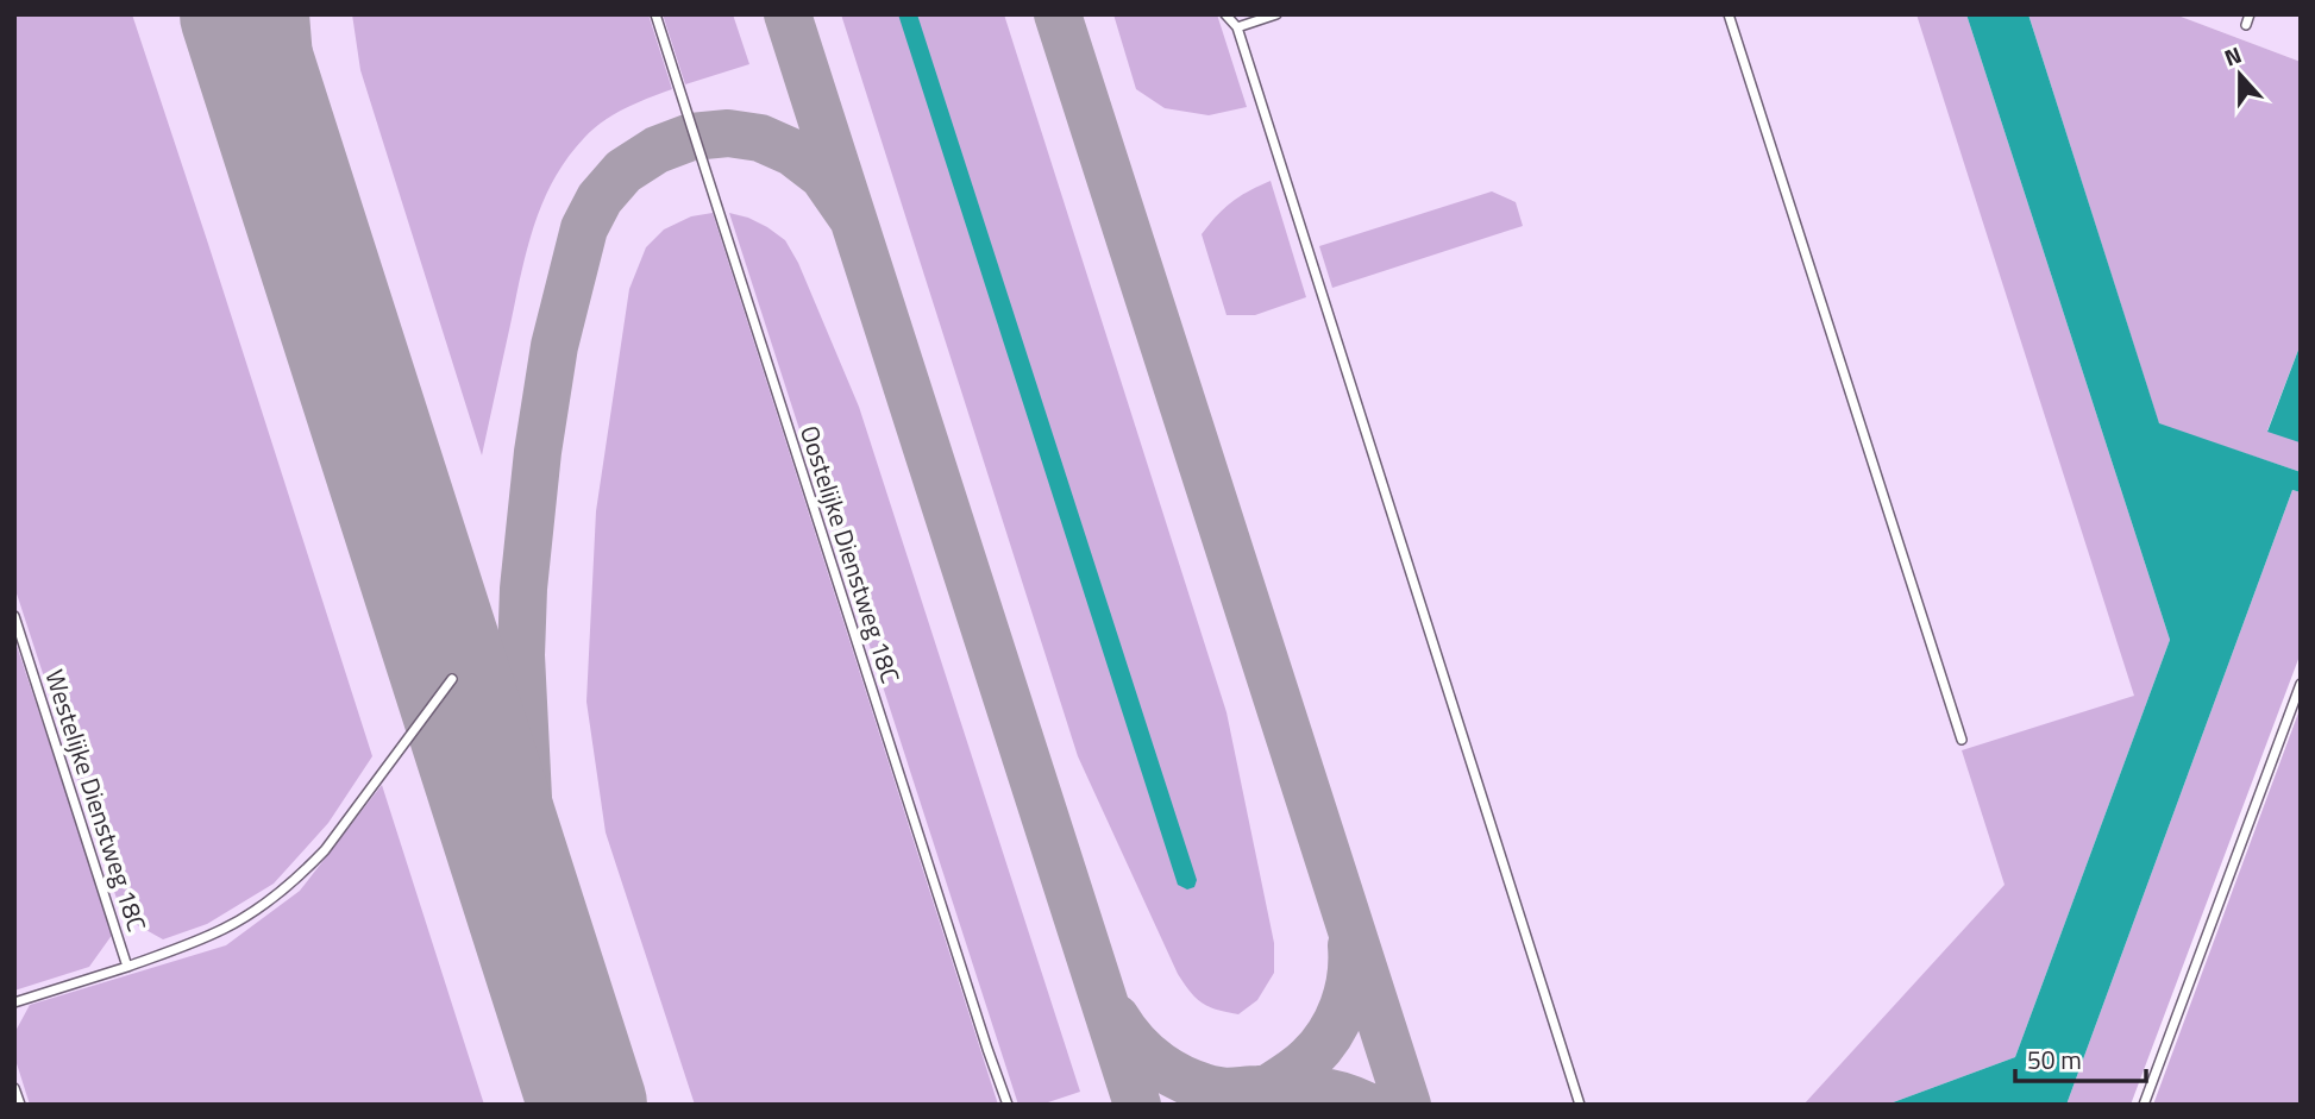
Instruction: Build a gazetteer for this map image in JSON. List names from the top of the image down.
{
  "streets": {
    "lane": ["Oostelijke Dienstweg 18C", "Westelijke Dienstweg 18C"]
  },
  "scale_bar": "50 m",
  "north": "top"
}
